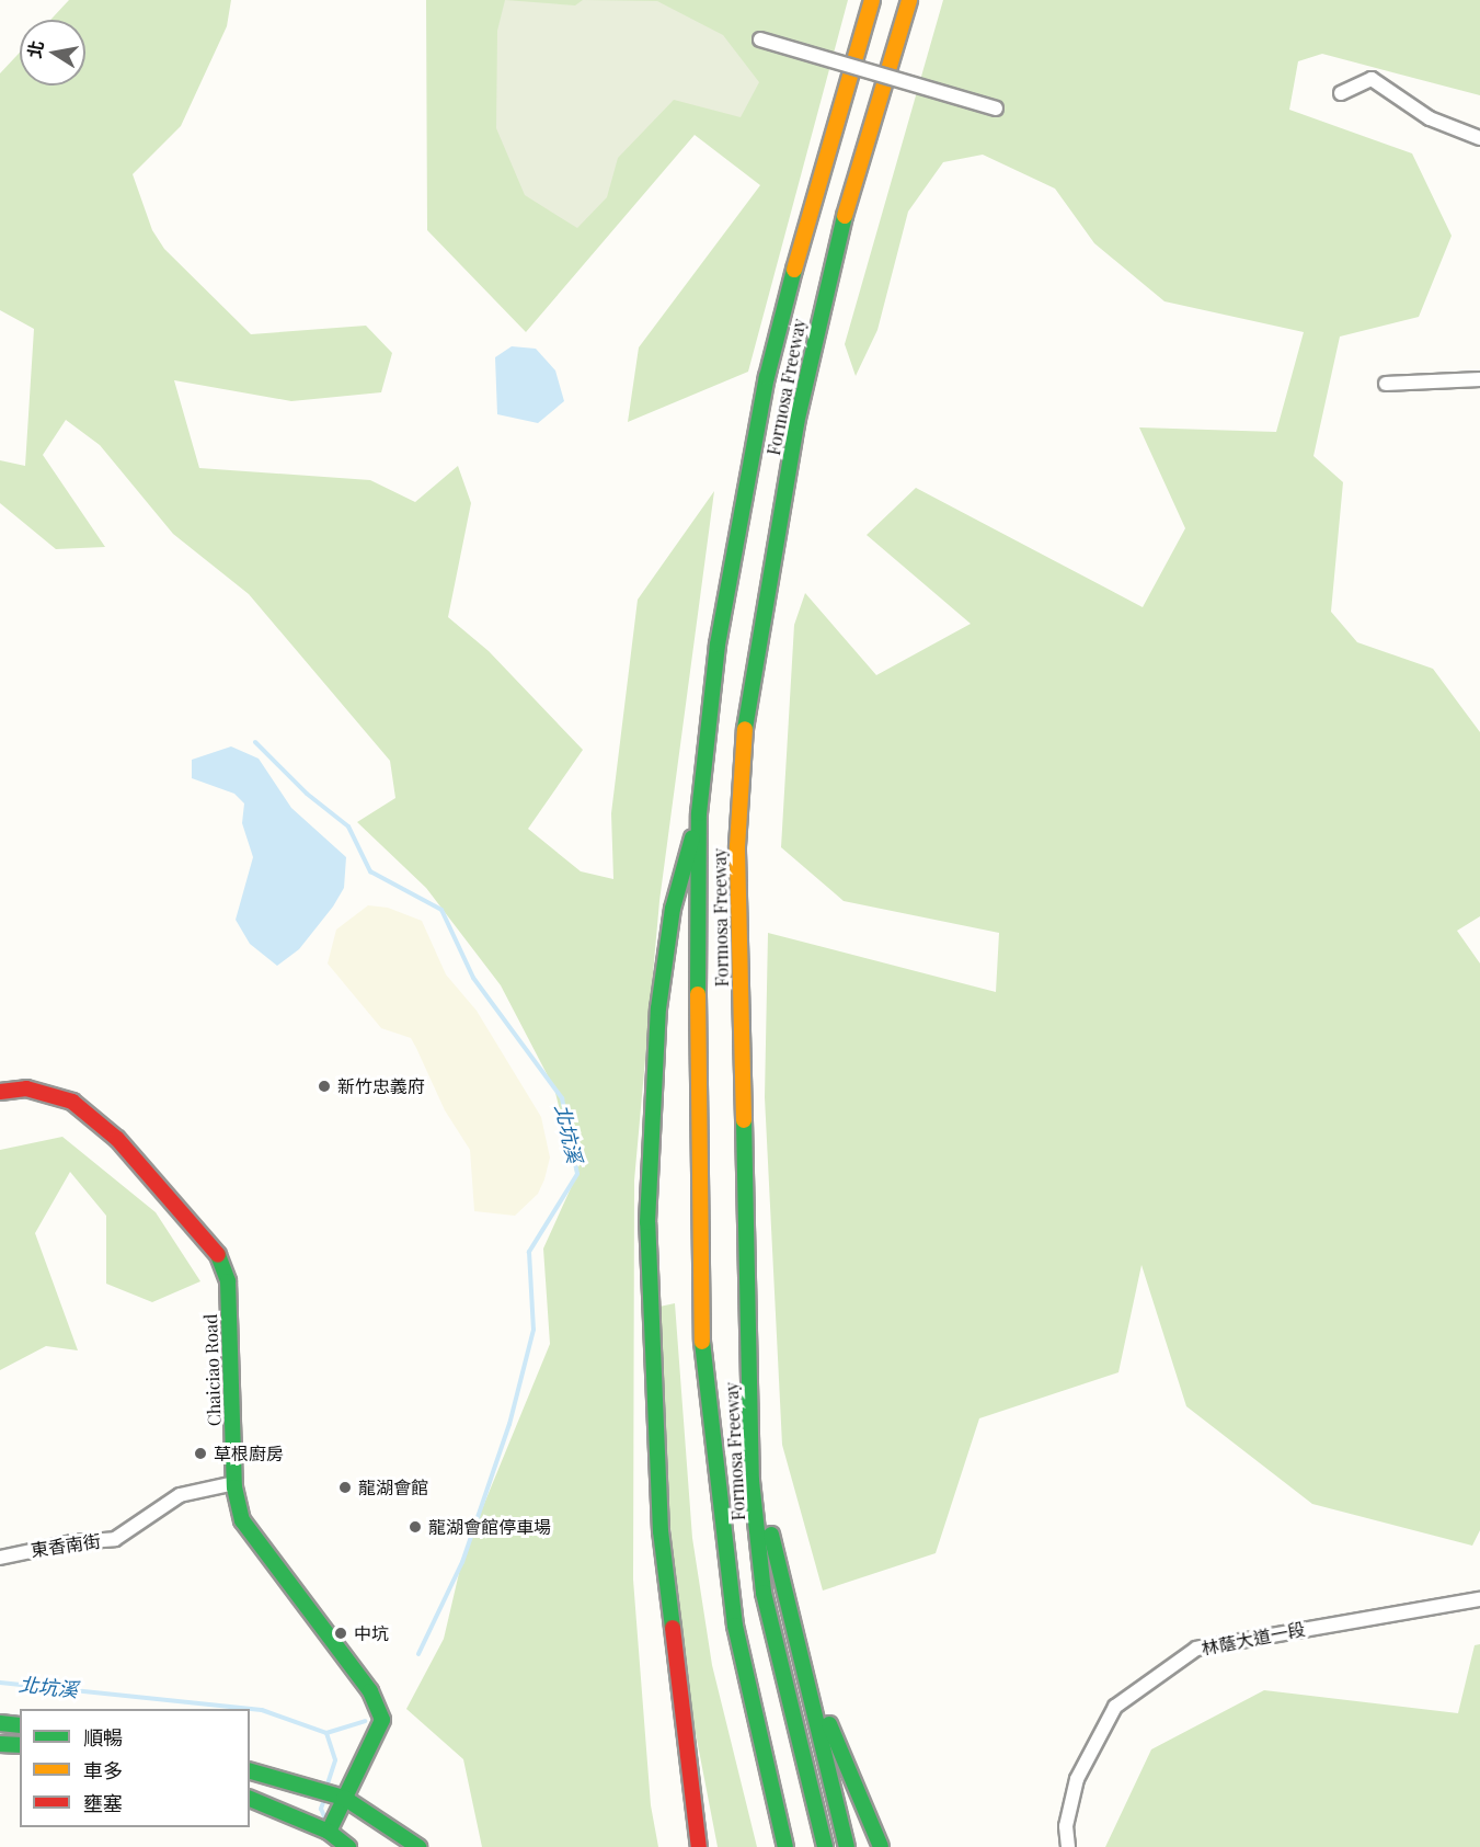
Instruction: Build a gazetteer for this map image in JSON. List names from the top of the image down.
{
  "streets": {
    "main road": ["Formosa Freeway", "Chaiciao Road"],
    "street": ["東香南街", "林蔭大道一段"]
  },
  "crossings": [
    ["Chaiciao Road", "東香南街"]
  ],
  "water": ["北坑溪"],
  "places": [
    "新竹忠義府",
    "草根廚房",
    "龍湖會館",
    "龍湖會館停車場",
    "中坑"
  ],
  "legend": ["順暢", "車多", "壅塞"],
  "north": "left"
}
